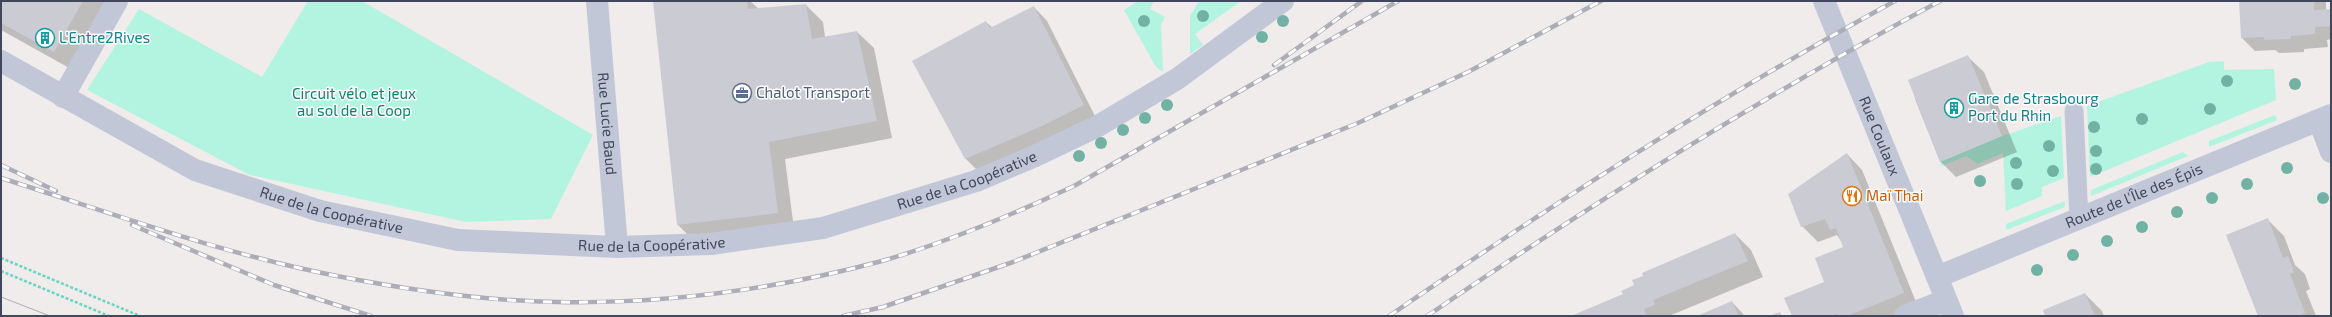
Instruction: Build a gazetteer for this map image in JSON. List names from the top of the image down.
{
  "streets": {
    "street": [
      "Rue Lucie Baud",
      "Rue Coulaux",
      "Rue de la Coopérative",
      "Route de l'Île des Épis"
    ]
  },
  "crossings": [
    ["Rue Lucie Baud", "Rue de la Coopérative"],
    ["Rue Coulaux", "Route de l'Île des Épis"]
  ],
  "parks": ["Circuit vélo et jeux au sol de la Coop"],
  "places": {
    "building": ["L'Entre2Rives", "Gare de Strasbourg Port du Rhin"],
    "office": ["Chalot Transport"],
    "restaurant": ["Maï Thai"]
  }
}
